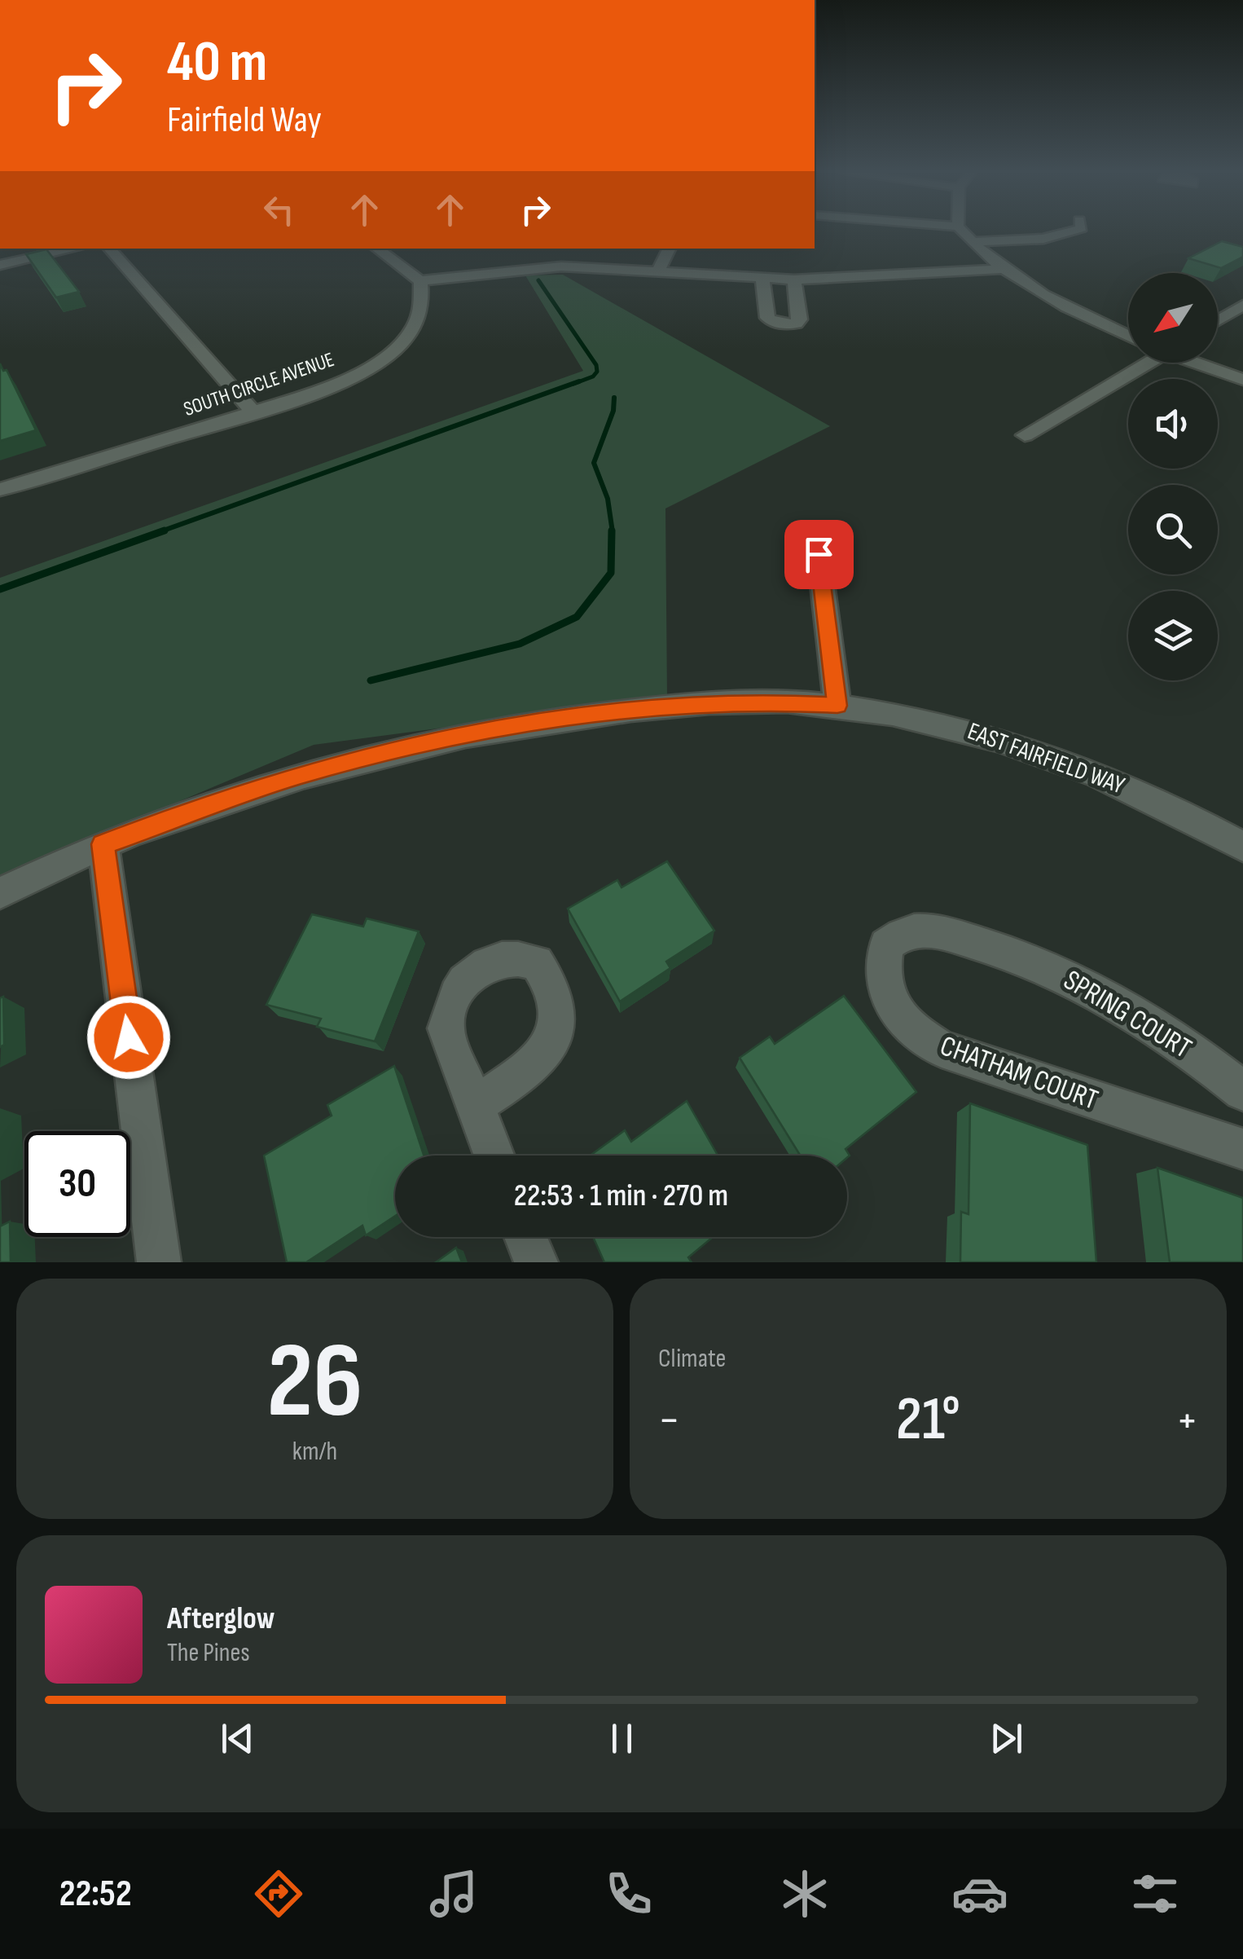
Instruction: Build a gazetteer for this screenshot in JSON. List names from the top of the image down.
{
  "streets": {
    "street": [
      "SOUTH CIRCLE AVENUE",
      "EAST FAIRFIELD WAY",
      "SPRING COURT",
      "CHATHAM COURT"
    ]
  },
  "crossings": [
    ["SPRING COURT", "CHATHAM COURT"]
  ],
  "north": "bottom left",
  "page": {
    "turn": ["40 m", "Fairfield Way"],
    "limit": "30",
    "trip": "22:53 · 1 min · 270 m",
    "tile": [
      ["26", "km/h"],
      "Climate"
    ],
    "heat": ["−", "21°", "+"],
    "song": ["Afterglow", "The Pines"],
    "tabs": "22:52"
  }
}
